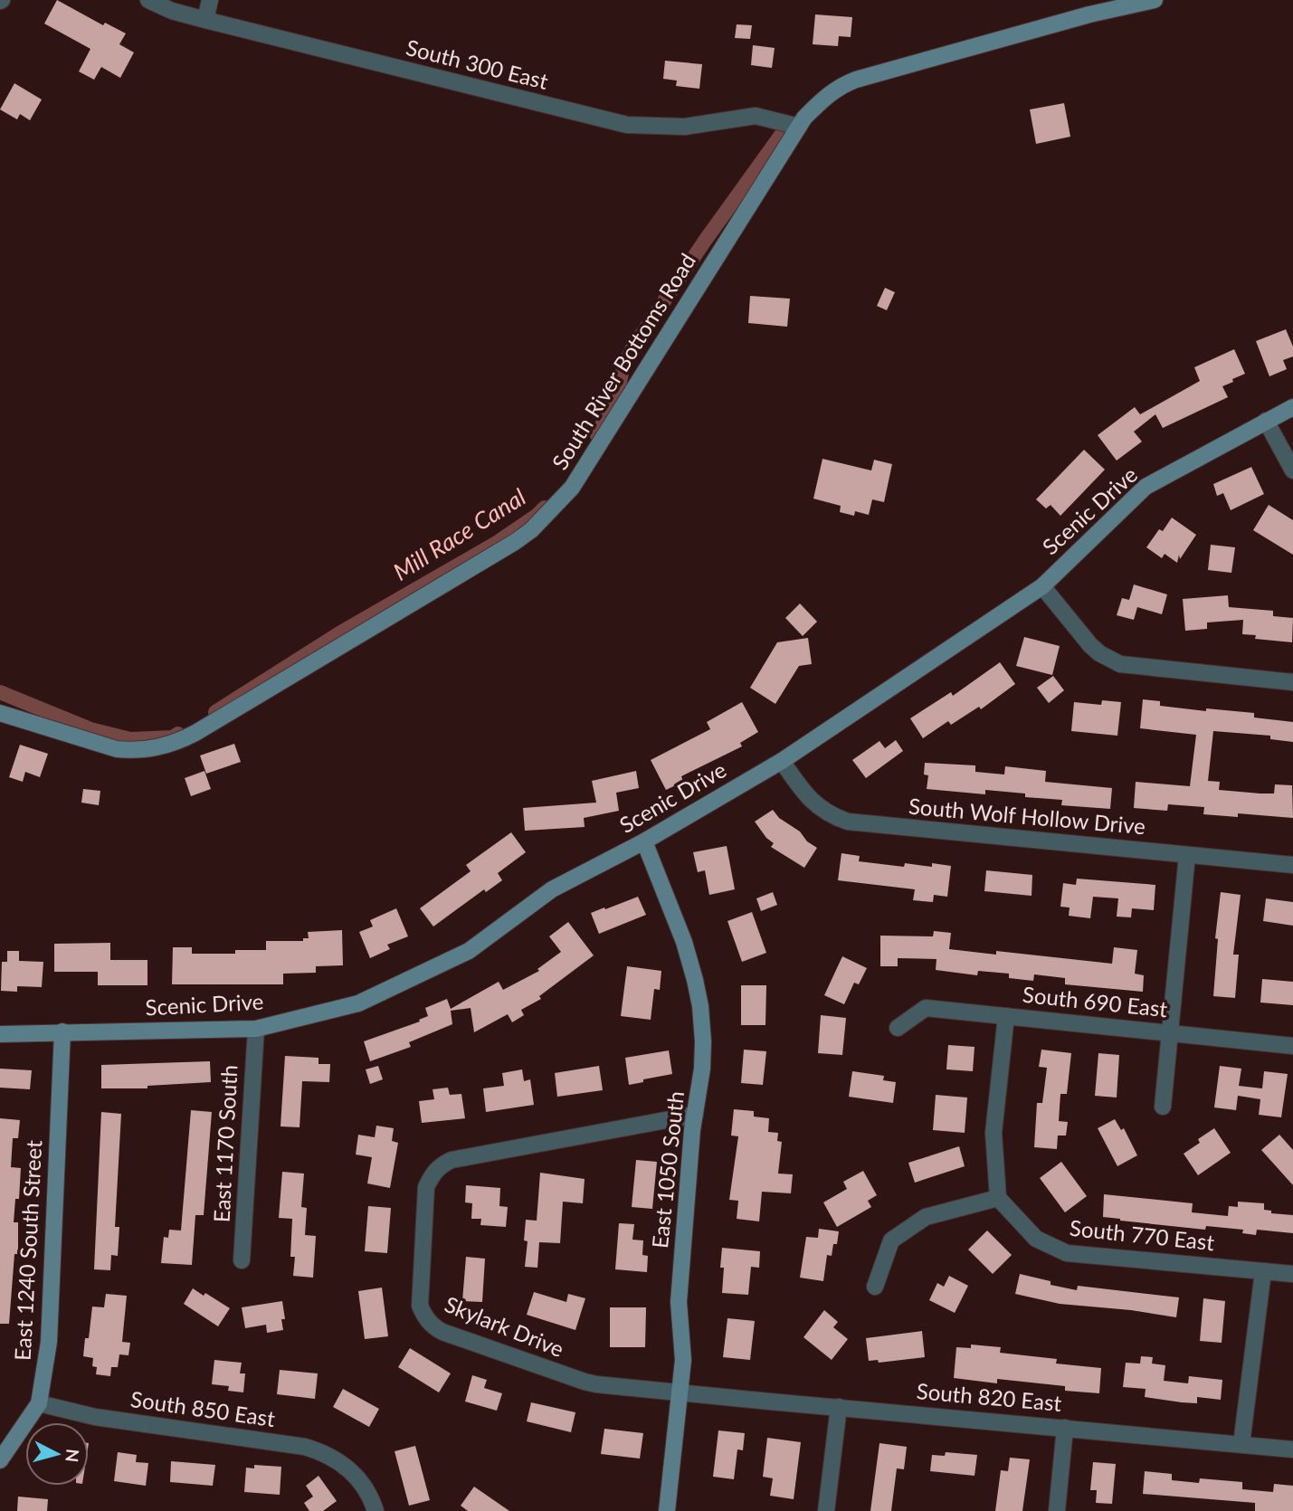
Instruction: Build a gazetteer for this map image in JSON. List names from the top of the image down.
{
  "streets": {
    "street": [
      "South 300 East",
      "South River Bottoms Road",
      "Scenic Drive",
      "South Wolf Hollow Drive",
      "South 690 East",
      "East 1170 South",
      "East 1050 South",
      "South 770 East",
      "East 1240 South Street",
      "Skylark Drive",
      "South 820 East",
      "South 850 East"
    ]
  },
  "crossings": [
    ["South 300 East", "South River Bottoms Road"],
    ["Scenic Drive", "South Wolf Hollow Drive"],
    ["Scenic Drive", "East 1170 South"],
    ["Scenic Drive", "East 1050 South"],
    ["Scenic Drive", "East 1240 South Street"],
    ["East 1050 South", "Skylark Drive"],
    ["East 1050 South", "South 820 East"],
    ["East 1240 South Street", "South 850 East"],
    ["Skylark Drive", "South 820 East"]
  ],
  "water": ["Mill Race Canal"],
  "north": "right"
}
